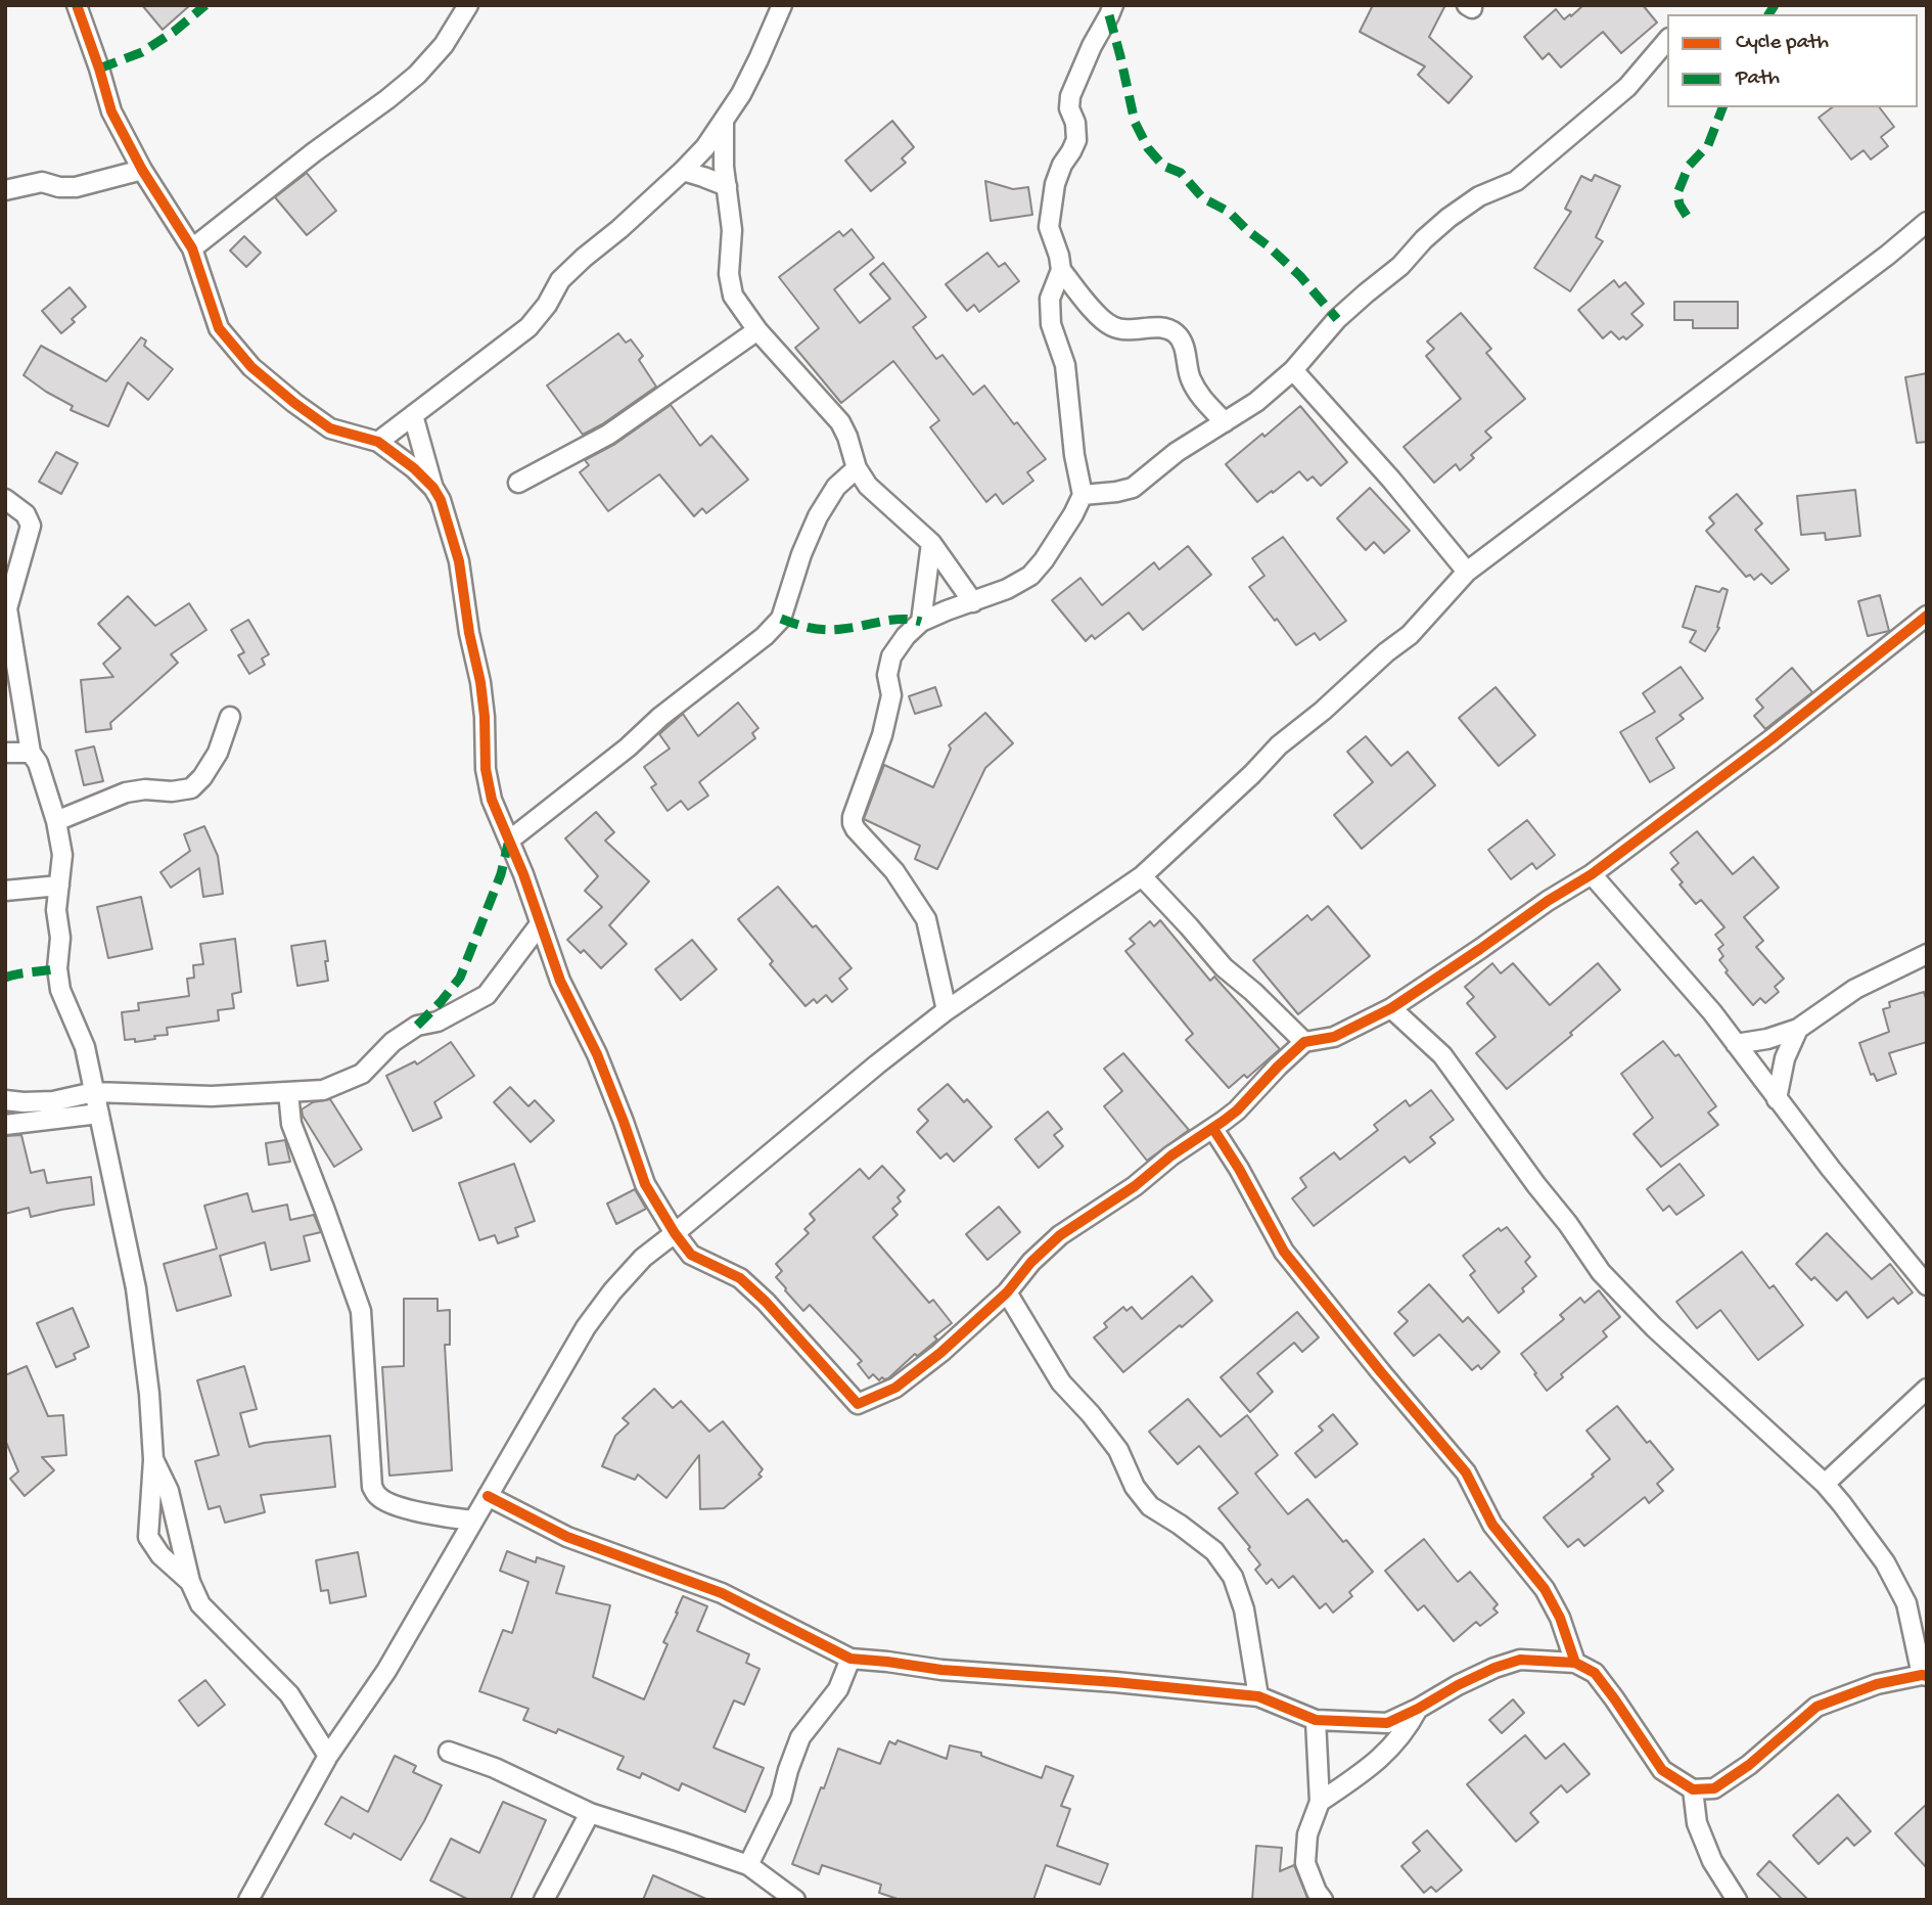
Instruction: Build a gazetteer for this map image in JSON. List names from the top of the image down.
{
  "legend": ["Cycle path", "Path"]
}
